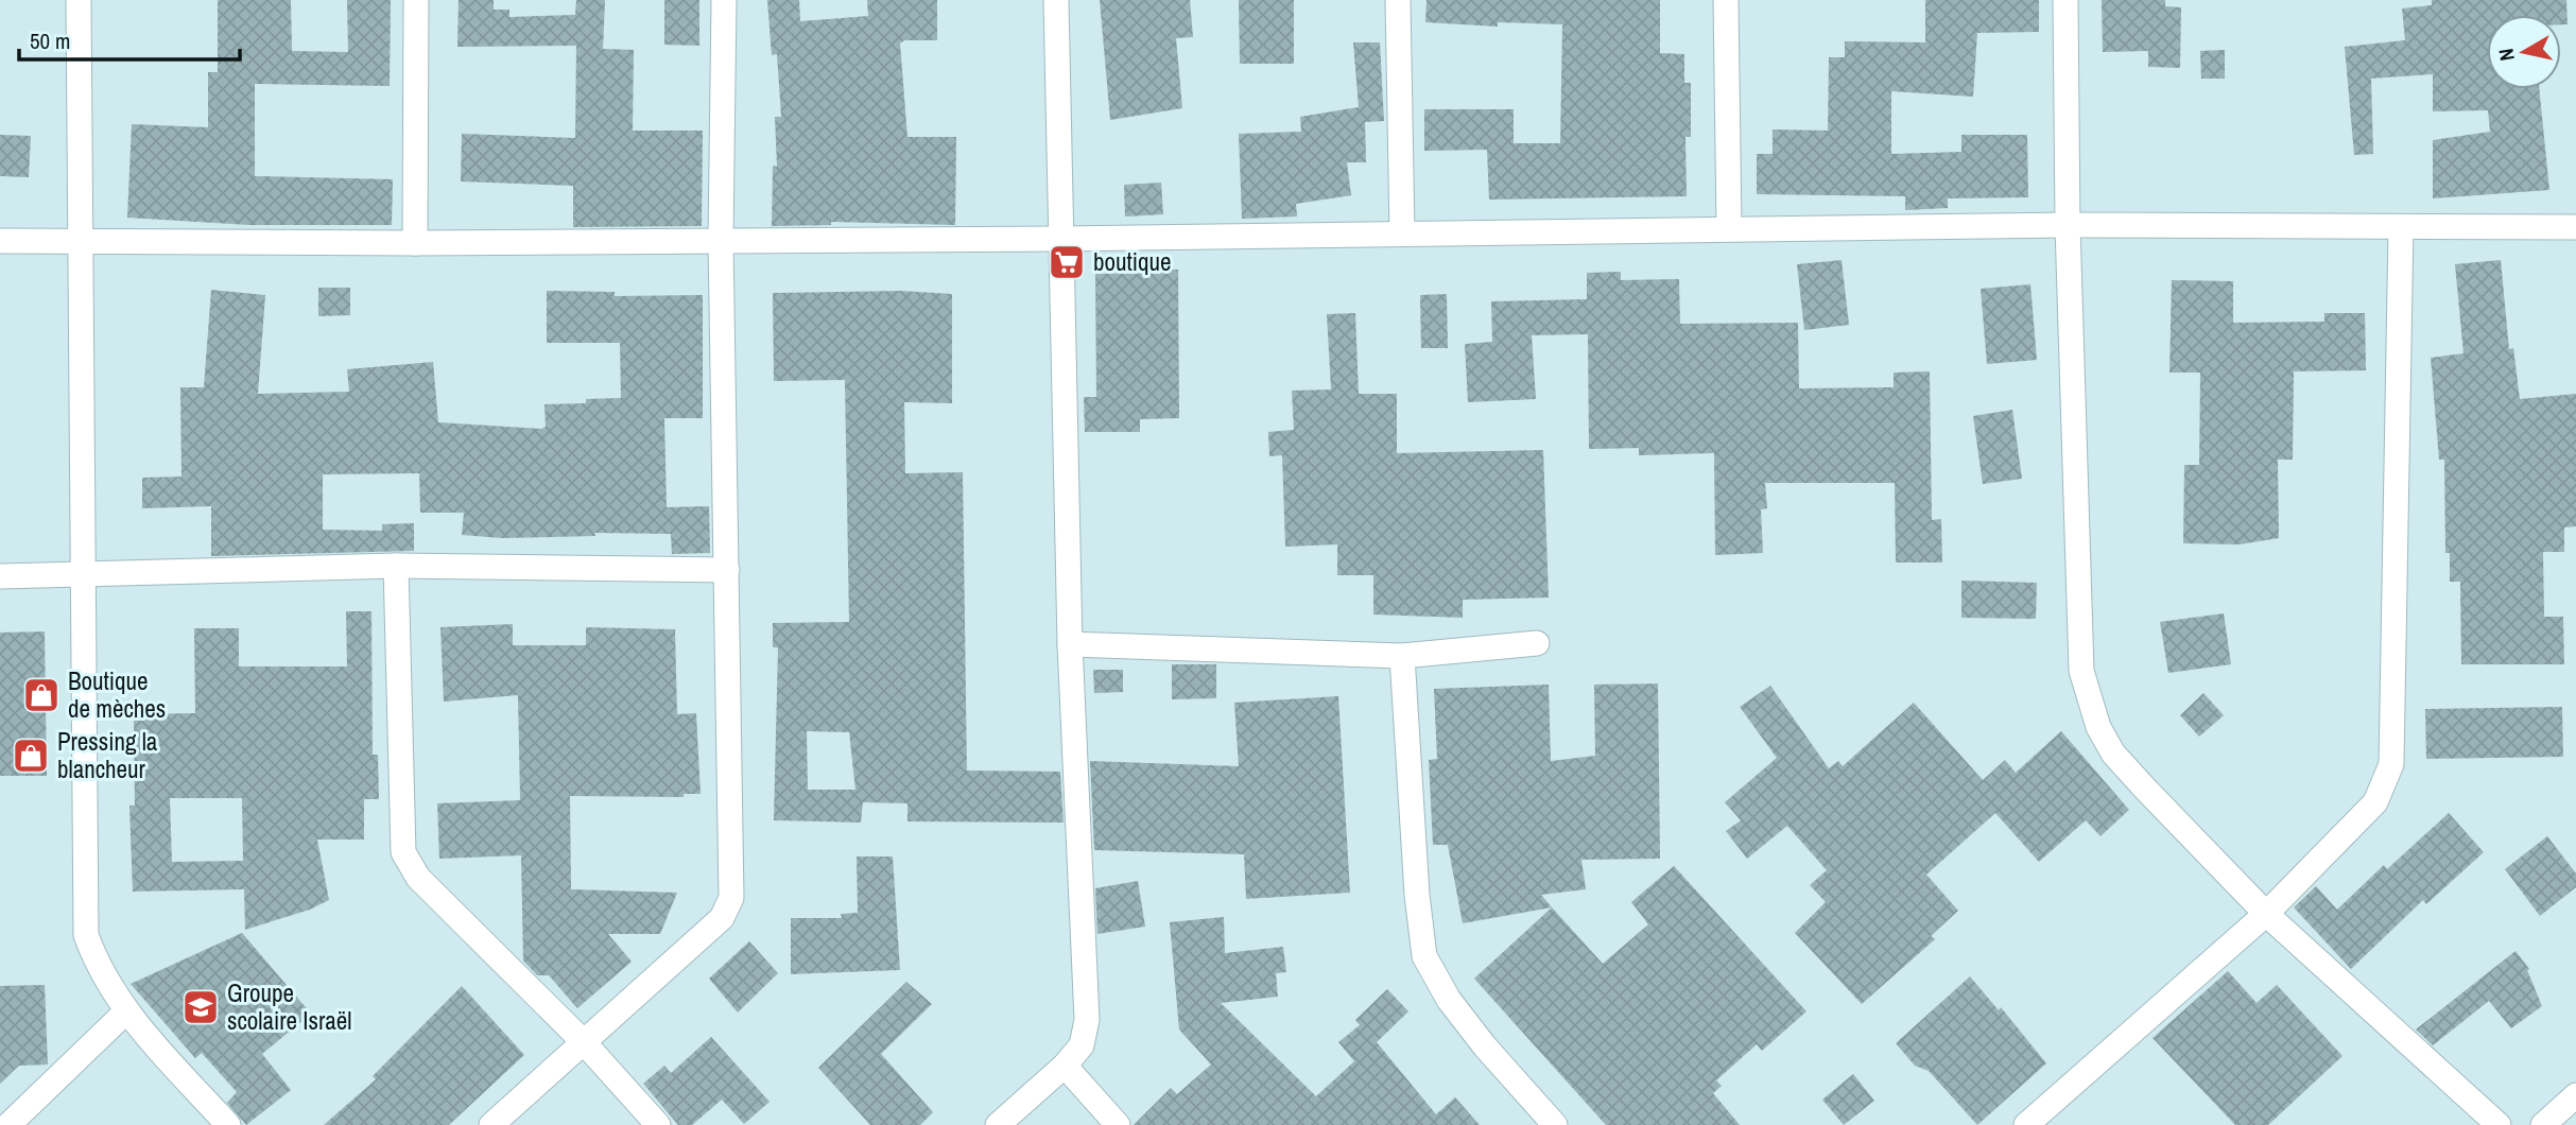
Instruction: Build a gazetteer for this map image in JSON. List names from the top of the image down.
{
  "places": {
    "supermarket": ["boutique"],
    "shop": ["Boutique de mèches", "Pressing la blancheur"],
    "school or university": ["Groupe scolaire Israël"]
  },
  "scale_bar": "50 m",
  "north": "left"
}
